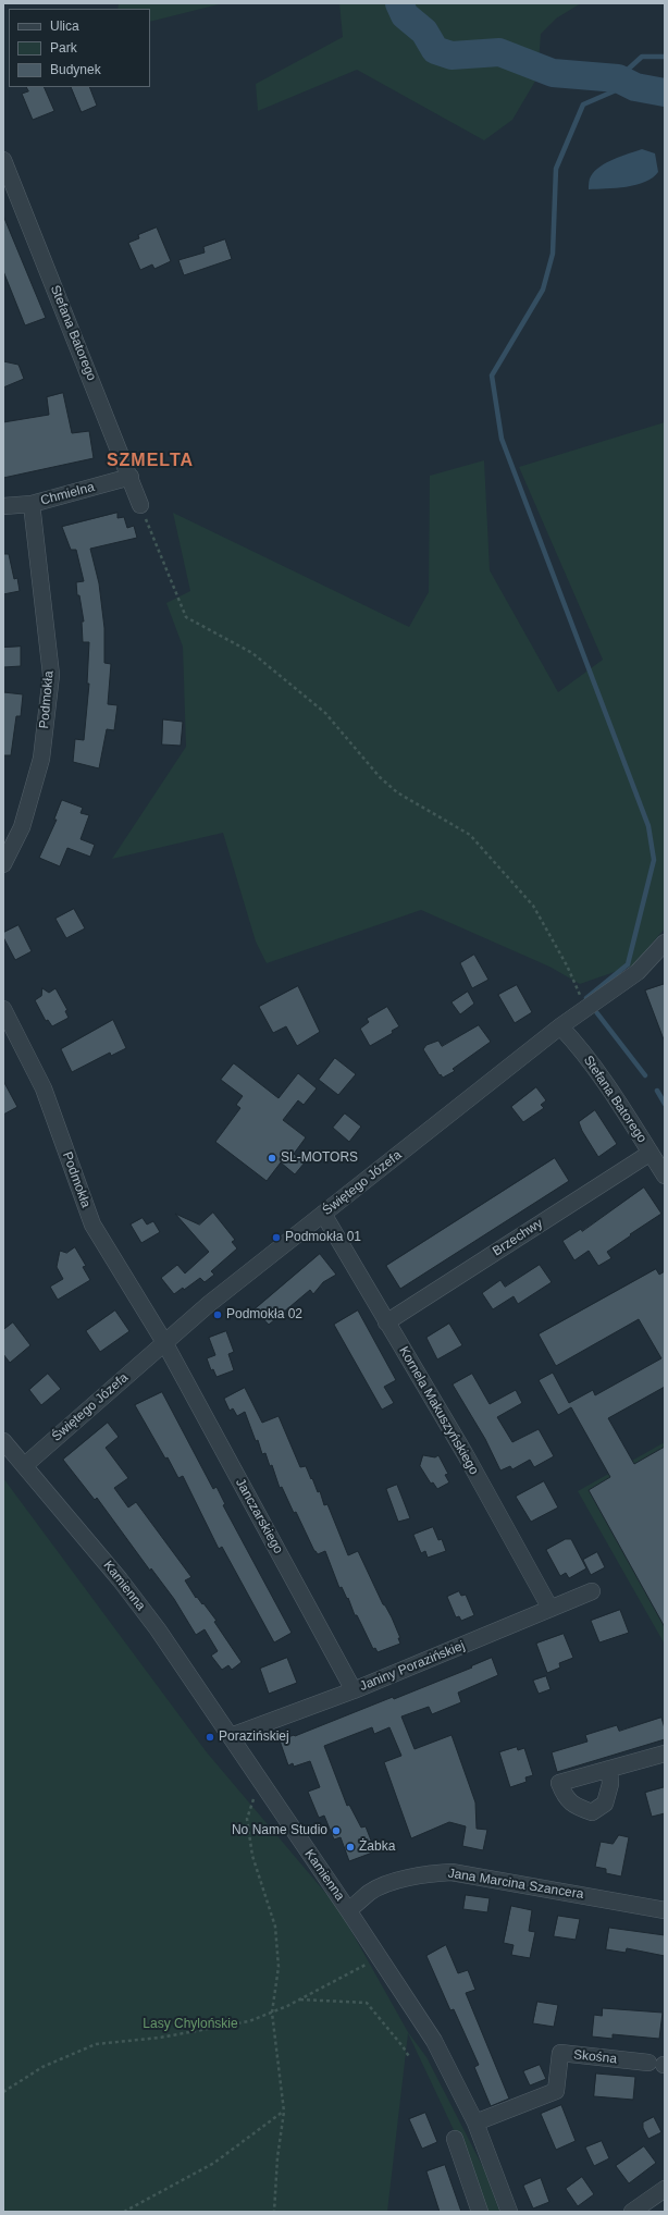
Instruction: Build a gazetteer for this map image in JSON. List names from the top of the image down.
{
  "streets": {
    "street": [
      "Stefana Batorego",
      "Chmielna",
      "Podmokła",
      "Świętego Józefa",
      "Brzechwy",
      "Kornela Makuszyńskiego",
      "Janczarskiego",
      "Kamienna",
      "Janiny Porazińskiej",
      "Jana Marcina Szancera",
      "Skośna"
    ]
  },
  "crossings": [
    ["Stefana Batorego", "Chmielna"],
    ["Stefana Batorego", "Świętego Józefa"],
    ["Stefana Batorego", "Brzechwy"],
    ["Chmielna", "Podmokła"],
    ["Podmokła", "Świętego Józefa"],
    ["Podmokła", "Janczarskiego"],
    ["Świętego Józefa", "Kornela Makuszyńskiego"],
    ["Świętego Józefa", "Janczarskiego"],
    ["Świętego Józefa", "Kamienna"],
    ["Brzechwy", "Kornela Makuszyńskiego"],
    ["Kornela Makuszyńskiego", "Janiny Porazińskiej"],
    ["Janczarskiego", "Janiny Porazińskiej"],
    ["Kamienna", "Janiny Porazińskiej"],
    ["Kamienna", "Jana Marcina Szancera"],
    ["Kamienna", "Skośna"]
  ],
  "districts": ["SZMELTA"],
  "parks": ["Lasy Chylońskie"],
  "places": [
    "SL-MOTORS",
    "Podmokła 01",
    "Podmokła 02",
    "Porazińskiej",
    "No Name Studio",
    "Żabka"
  ],
  "legend": ["Ulica", "Park", "Budynek"]
}
